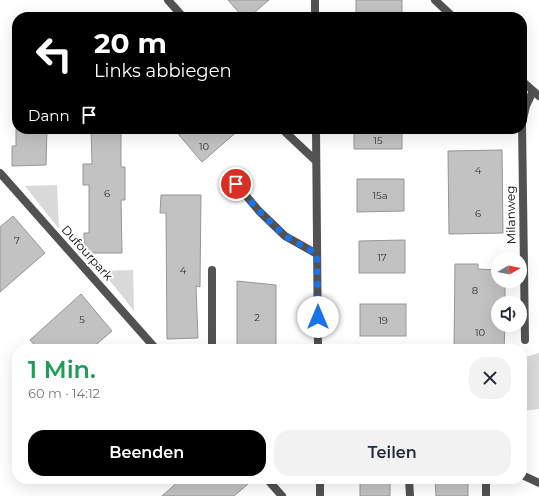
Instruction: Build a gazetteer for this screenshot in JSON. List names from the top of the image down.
{
  "streets": {
    "street": ["Milanweg", "Dufourpark"]
  },
  "house_numbers": [
    "15",
    "10",
    "4",
    "6",
    "15a",
    "6",
    "7",
    "17",
    "4",
    "8",
    "2",
    "5",
    "19",
    "10"
  ],
  "north": "right",
  "page": {
    "turn": ["20 m", "Links abbiegen"],
    "then": "Dann",
    "heading": ["1 Min.", "60 m · 14:12"],
    "buttons": ["Beenden", "Teilen"]
  }
}
